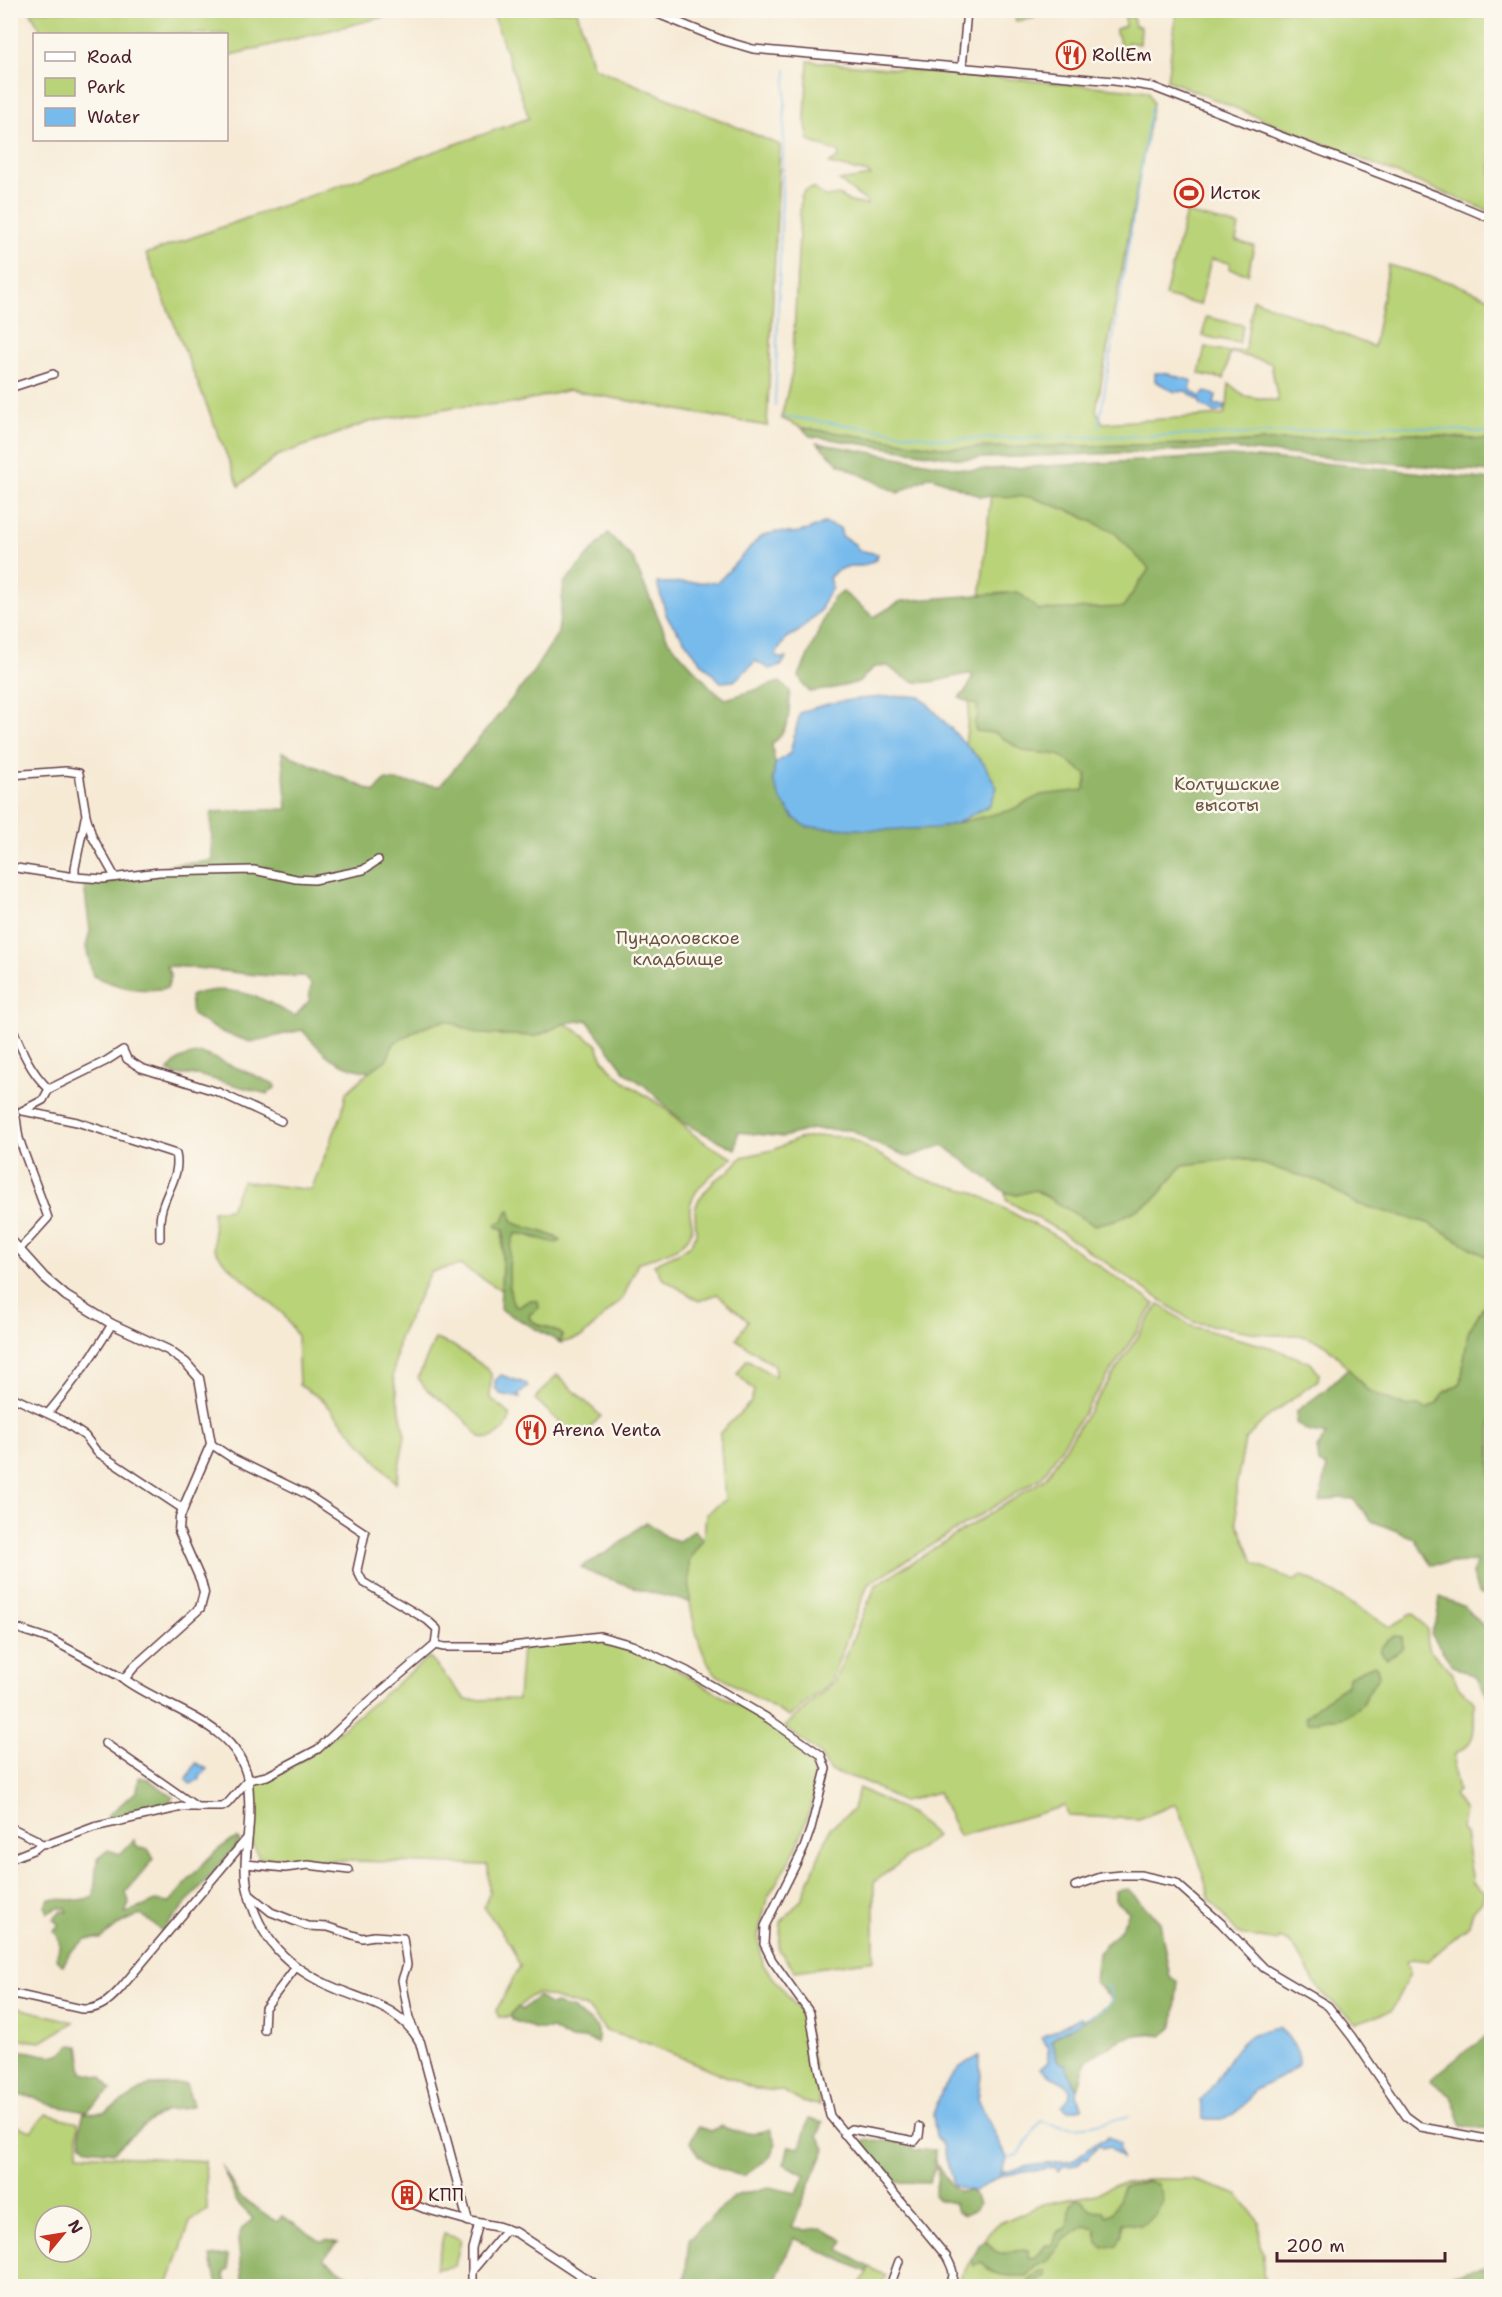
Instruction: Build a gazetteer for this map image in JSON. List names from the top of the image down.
{
  "parks": ["Колтушские высоты", "Пундоловское кладбище"],
  "places": {
    "restaurant": ["RollEm", "Arena Venta"],
    "sports": ["Исток"],
    "building": ["КПП"]
  },
  "legend": ["Road", "Park", "Water"],
  "scale_bar": "200 m",
  "north": "top right"
}
